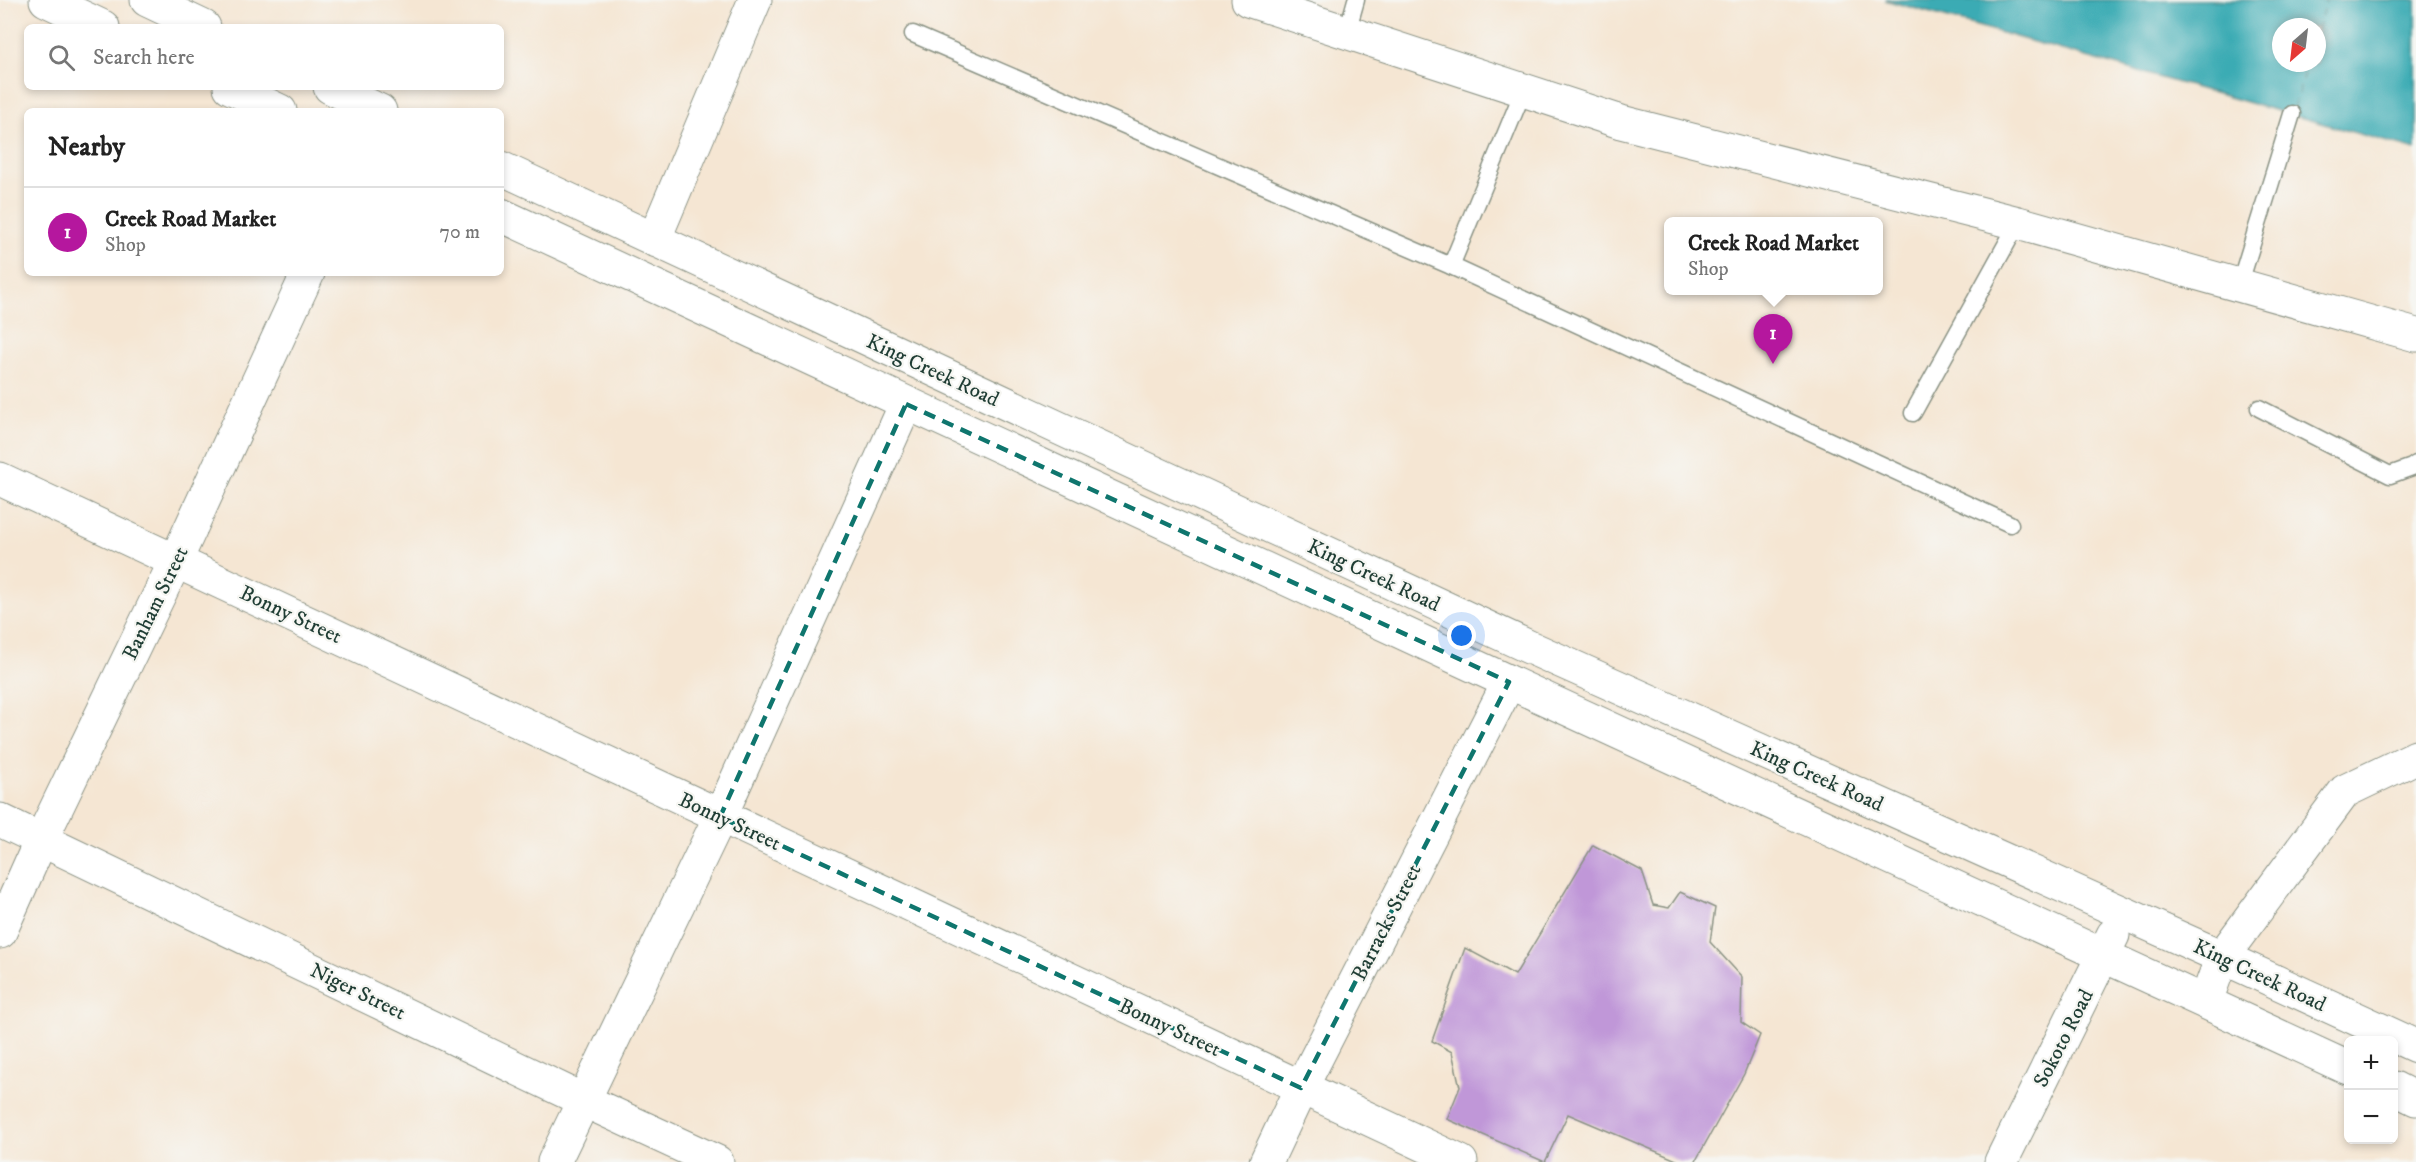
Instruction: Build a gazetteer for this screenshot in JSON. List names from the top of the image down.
{
  "streets": {
    "street": [
      "King Creek Road",
      "Banham Street",
      "Bonny Street",
      "Barracks Street",
      "Niger Street",
      "Sokoto Road"
    ]
  },
  "crossings": [
    ["King Creek Road", "Barracks Street"],
    ["King Creek Road", "Sokoto Road"],
    ["Banham Street", "Bonny Street"],
    ["Banham Street", "Niger Street"],
    ["Bonny Street", "Barracks Street"]
  ],
  "north": "bottom left",
  "page": {
    "search": "Search here",
    "heading": "Nearby",
    "list": [
      {
        "mark": "1",
        "name": "Creek Road Market",
        "note": "Shop",
        "value": "70 m"
      }
    ],
    "popup": ["Creek Road Market", "Shop"],
    "pins": "1",
    "map_buttons": ["+", "−"]
  }
}
